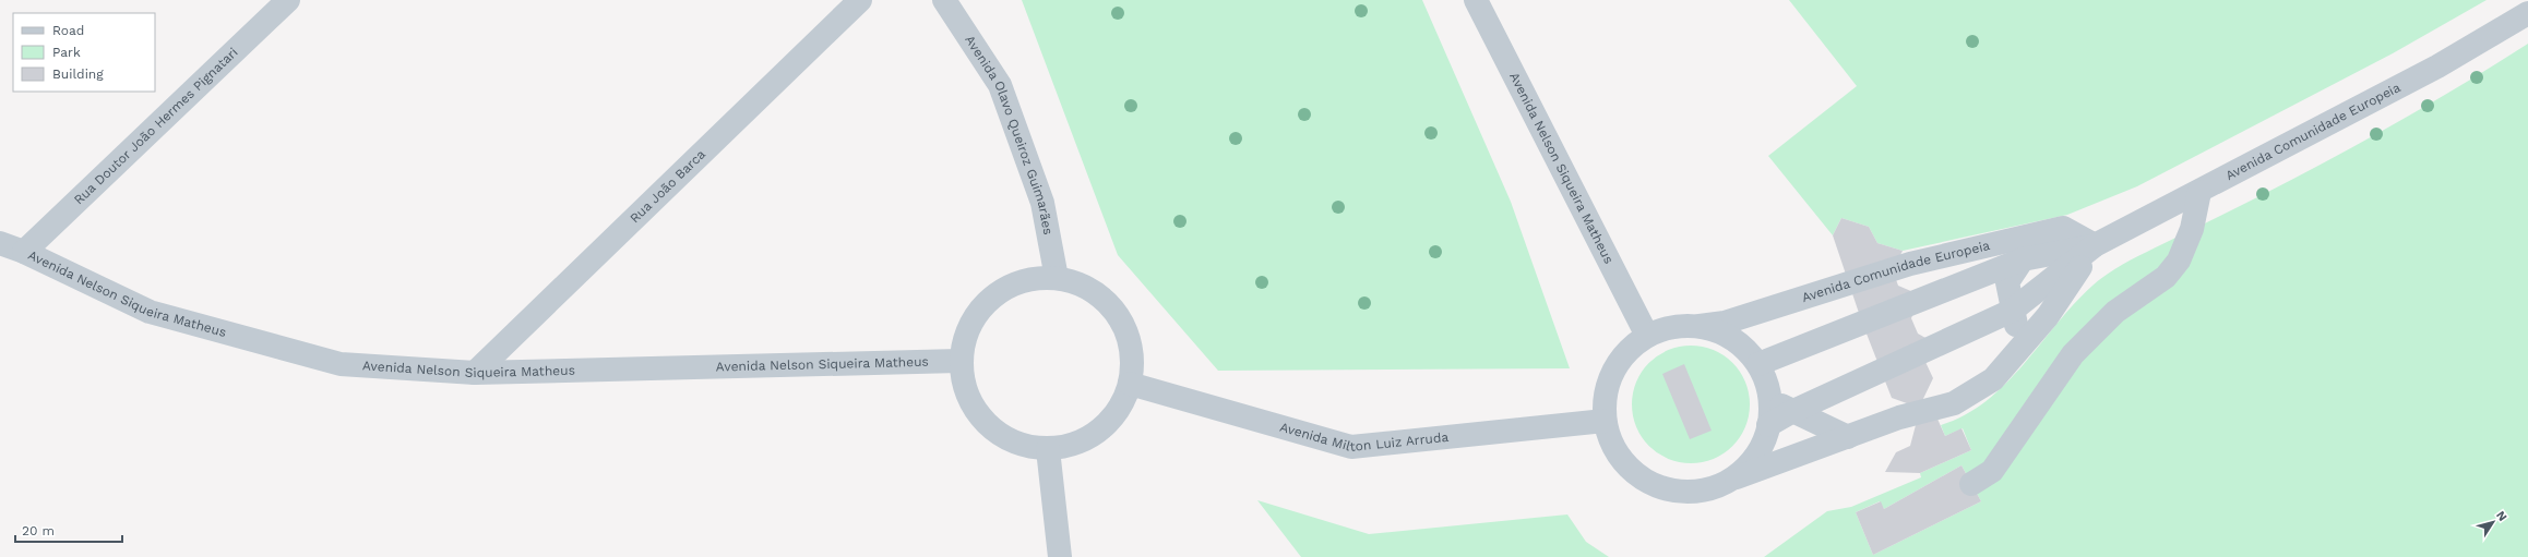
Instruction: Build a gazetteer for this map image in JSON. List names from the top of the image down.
{
  "streets": {
    "street": [
      "Rua Doutor João Hermes Pignatari",
      "Avenida Comunidade Europeia",
      "Avenida Olavo Queiroz Guimarães",
      "Avenida Nelson Siqueira Matheus",
      "Rua João Barca",
      "Avenida Milton Luiz Arruda"
    ]
  },
  "crossings": [
    ["Rua Doutor João Hermes Pignatari", "Avenida Nelson Siqueira Matheus"],
    ["Avenida Comunidade Europeia", "Avenida Milton Luiz Arruda"],
    ["Avenida Nelson Siqueira Matheus", "Rua João Barca"]
  ],
  "legend": ["Road", "Park", "Building"],
  "scale_bar": "20 m",
  "north": "top right"
}
